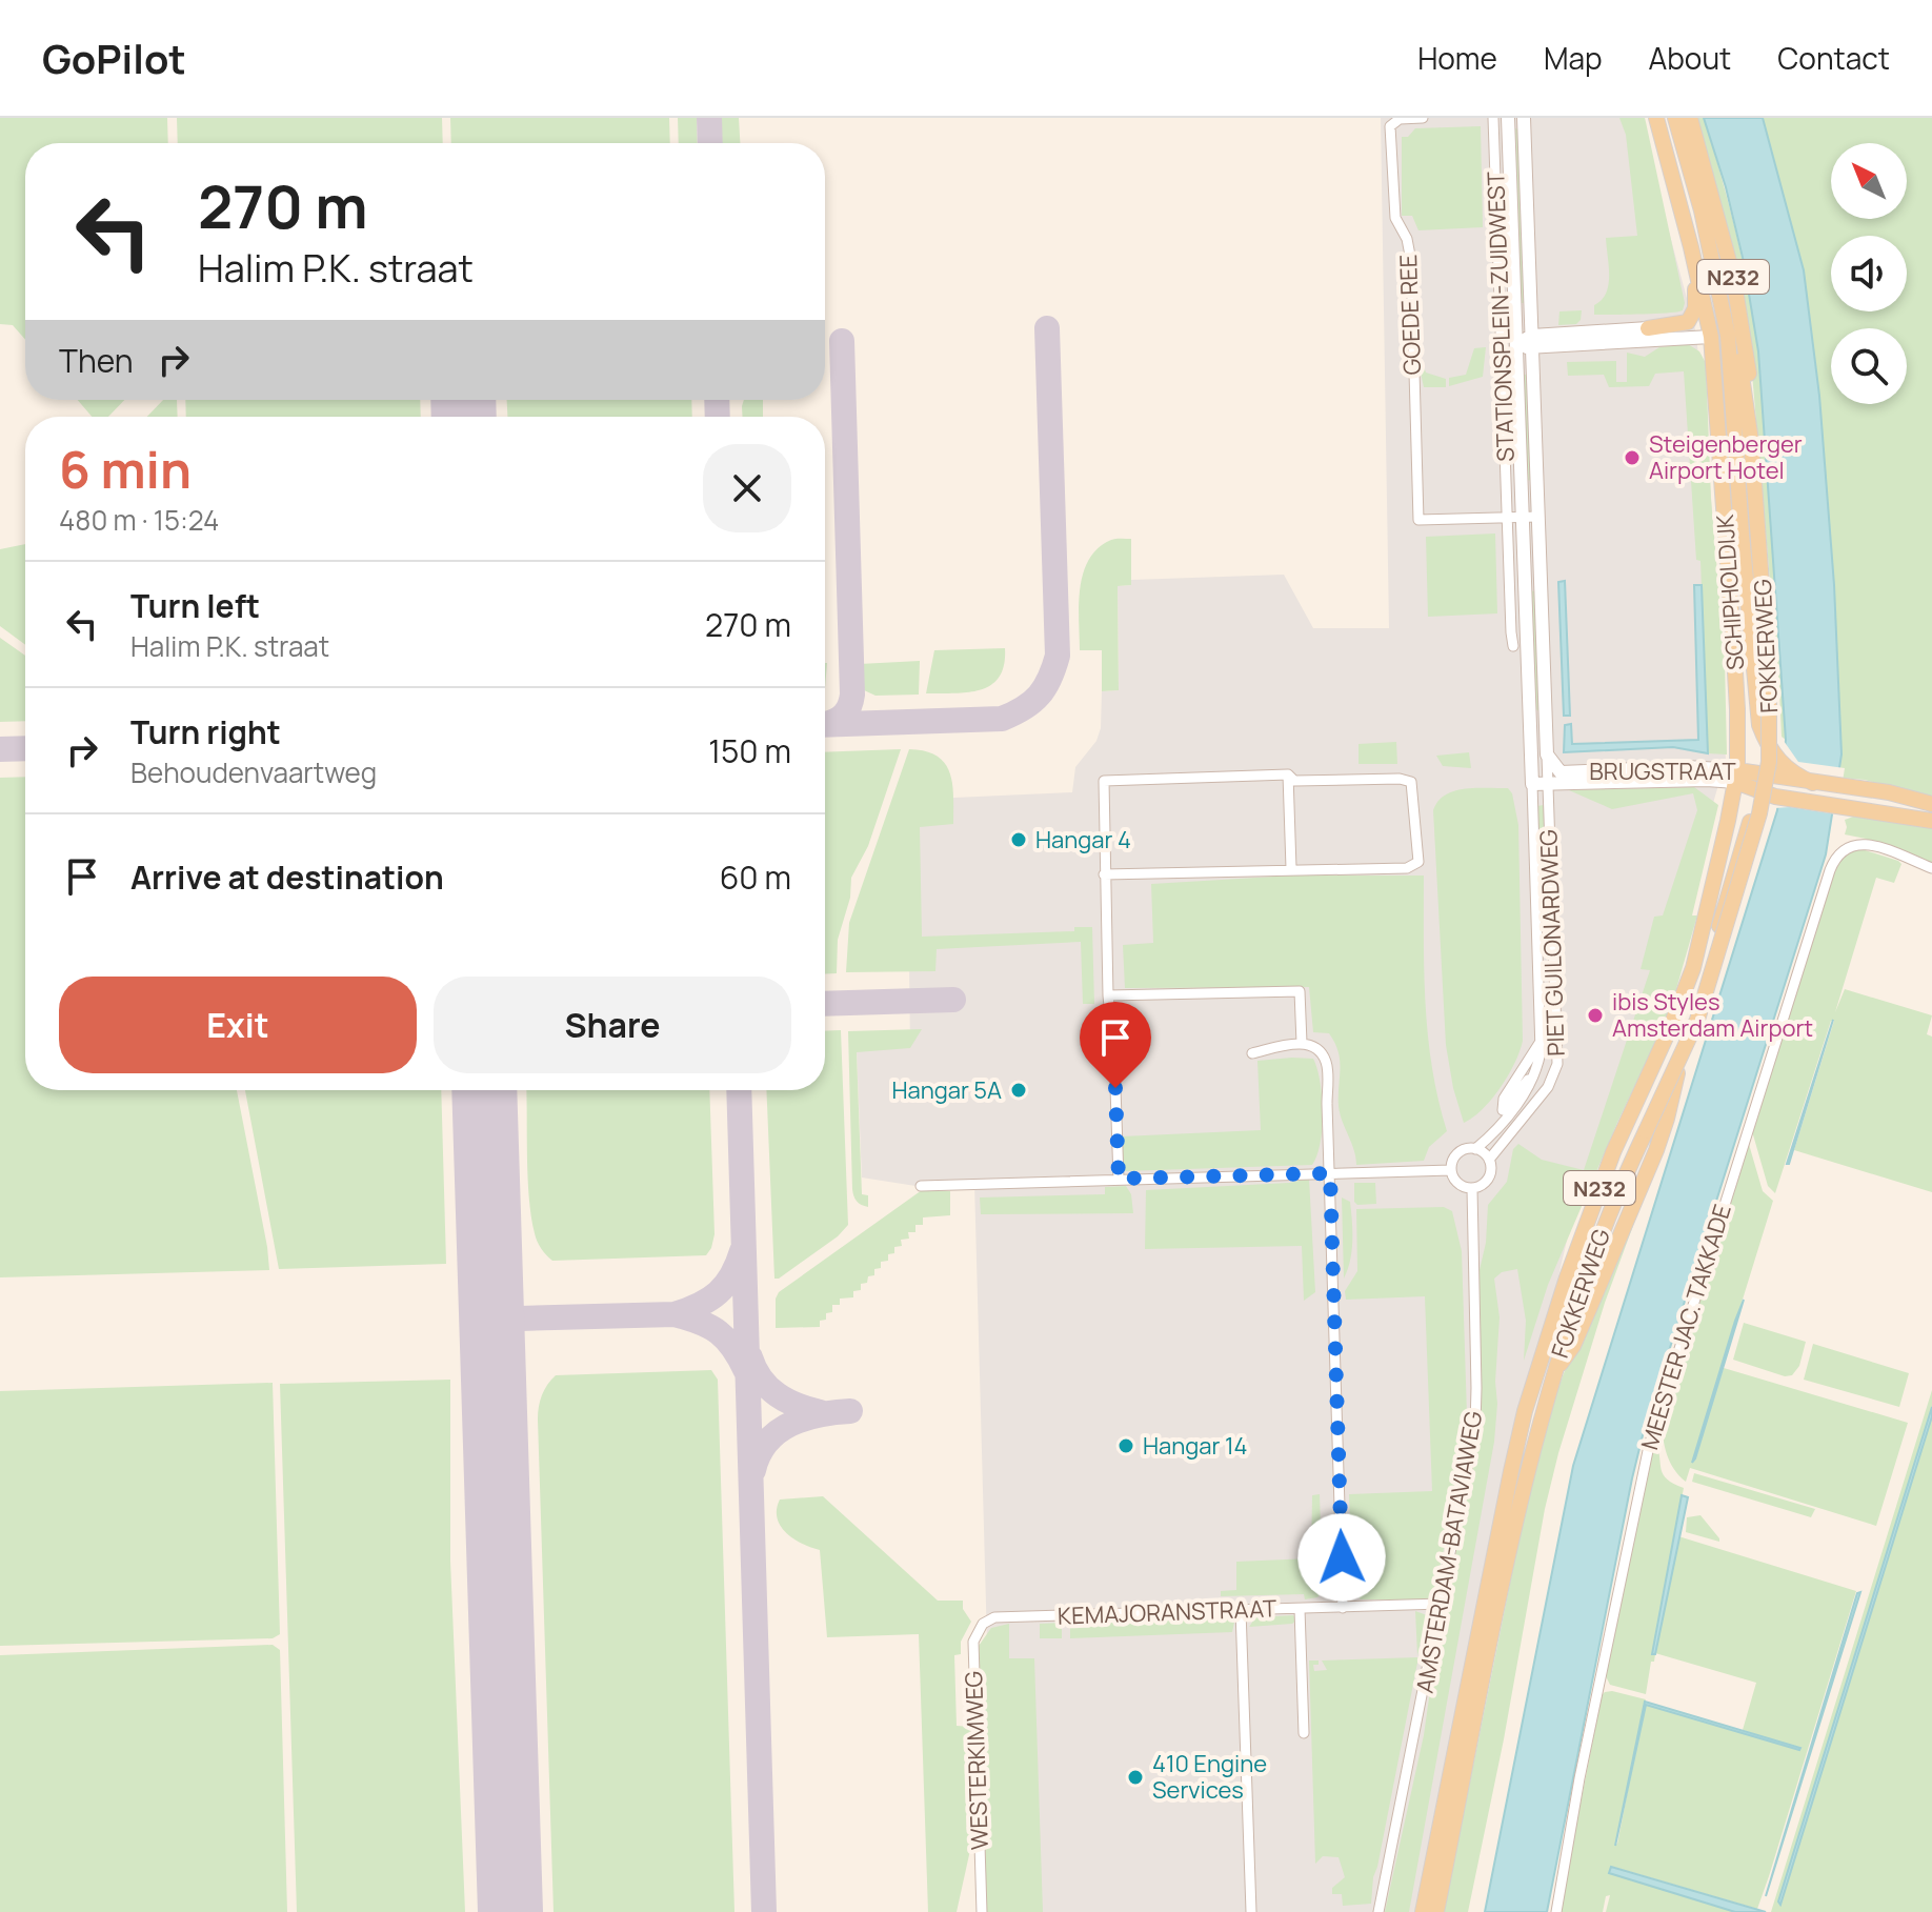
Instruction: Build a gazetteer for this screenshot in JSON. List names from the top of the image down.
{
  "streets": {
    "main road": [
      "N232",
      "SCHIPHOLDIJK",
      "FOKKERWEG",
      "BRUGSTRAAT"
    ],
    "street": [
      "GOEDE REE",
      "STATIONSPLEIN-ZUIDWEST",
      "PIET GUILONARDWEG",
      "MEESTER JAC. TAKKADE",
      "AMSTERDAM-BATAVIAWEG",
      "KEMAJORANSTRAAT",
      "WESTERKIMWEG"
    ]
  },
  "crossings": [
    ["N232", "SCHIPHOLDIJK"],
    ["N232", "FOKKERWEG"],
    ["N232", "BRUGSTRAAT"],
    ["GOEDE REE", "STATIONSPLEIN-ZUIDWEST"],
    ["STATIONSPLEIN-ZUIDWEST", "BRUGSTRAAT"],
    ["STATIONSPLEIN-ZUIDWEST", "PIET GUILONARDWEG"],
    ["SCHIPHOLDIJK", "FOKKERWEG"],
    ["SCHIPHOLDIJK", "BRUGSTRAAT"],
    ["FOKKERWEG", "BRUGSTRAAT"],
    ["BRUGSTRAAT", "PIET GUILONARDWEG"],
    ["PIET GUILONARDWEG", "AMSTERDAM-BATAVIAWEG"],
    ["AMSTERDAM-BATAVIAWEG", "KEMAJORANSTRAAT"],
    ["KEMAJORANSTRAAT", "WESTERKIMWEG"]
  ],
  "places": [
    "Steigenberger Airport Hotel",
    "Hangar 4",
    "ibis Styles Amsterdam Airport",
    "Hangar 5A",
    "Hangar 14",
    "410 Engine Services"
  ],
  "north": "top left",
  "page": {
    "header": "GoPilot",
    "nav": [
      "Home",
      "Map",
      "About",
      "Contact"
    ],
    "turn": ["270 m", "Halim P.K. straat"],
    "then": "Then",
    "heading": ["6 min", "480 m · 15:24"],
    "list": [
      {
        "name": "Turn left",
        "note": "Halim P.K. straat",
        "value": "270 m"
      },
      {
        "name": "Turn right",
        "note": "Behoudenvaartweg",
        "value": "150 m"
      },
      {
        "name": "Arrive at destination",
        "value": "60 m"
      }
    ],
    "buttons": ["Exit", "Share"]
  }
}
